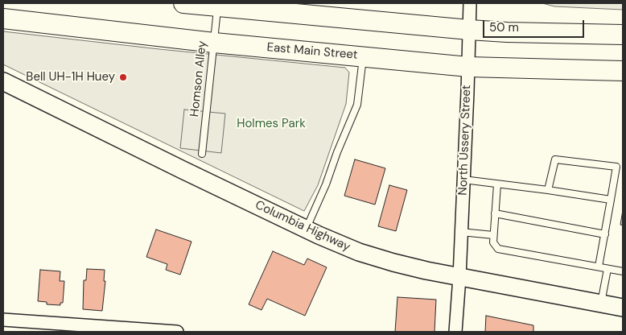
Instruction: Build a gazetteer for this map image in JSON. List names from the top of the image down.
{
  "streets": {
    "main road": ["East Main Street", "Columbia Highway"],
    "street": ["North Ussery Street"],
    "lane": ["Homson Alley"]
  },
  "crossings": [
    ["East Main Street", "Homson Alley"],
    ["East Main Street", "North Ussery Street"],
    ["North Ussery Street", "Columbia Highway"]
  ],
  "parks": ["Holmes Park"],
  "places": ["Bell UH-1H Huey"],
  "scale_bar": "50 m"
}
